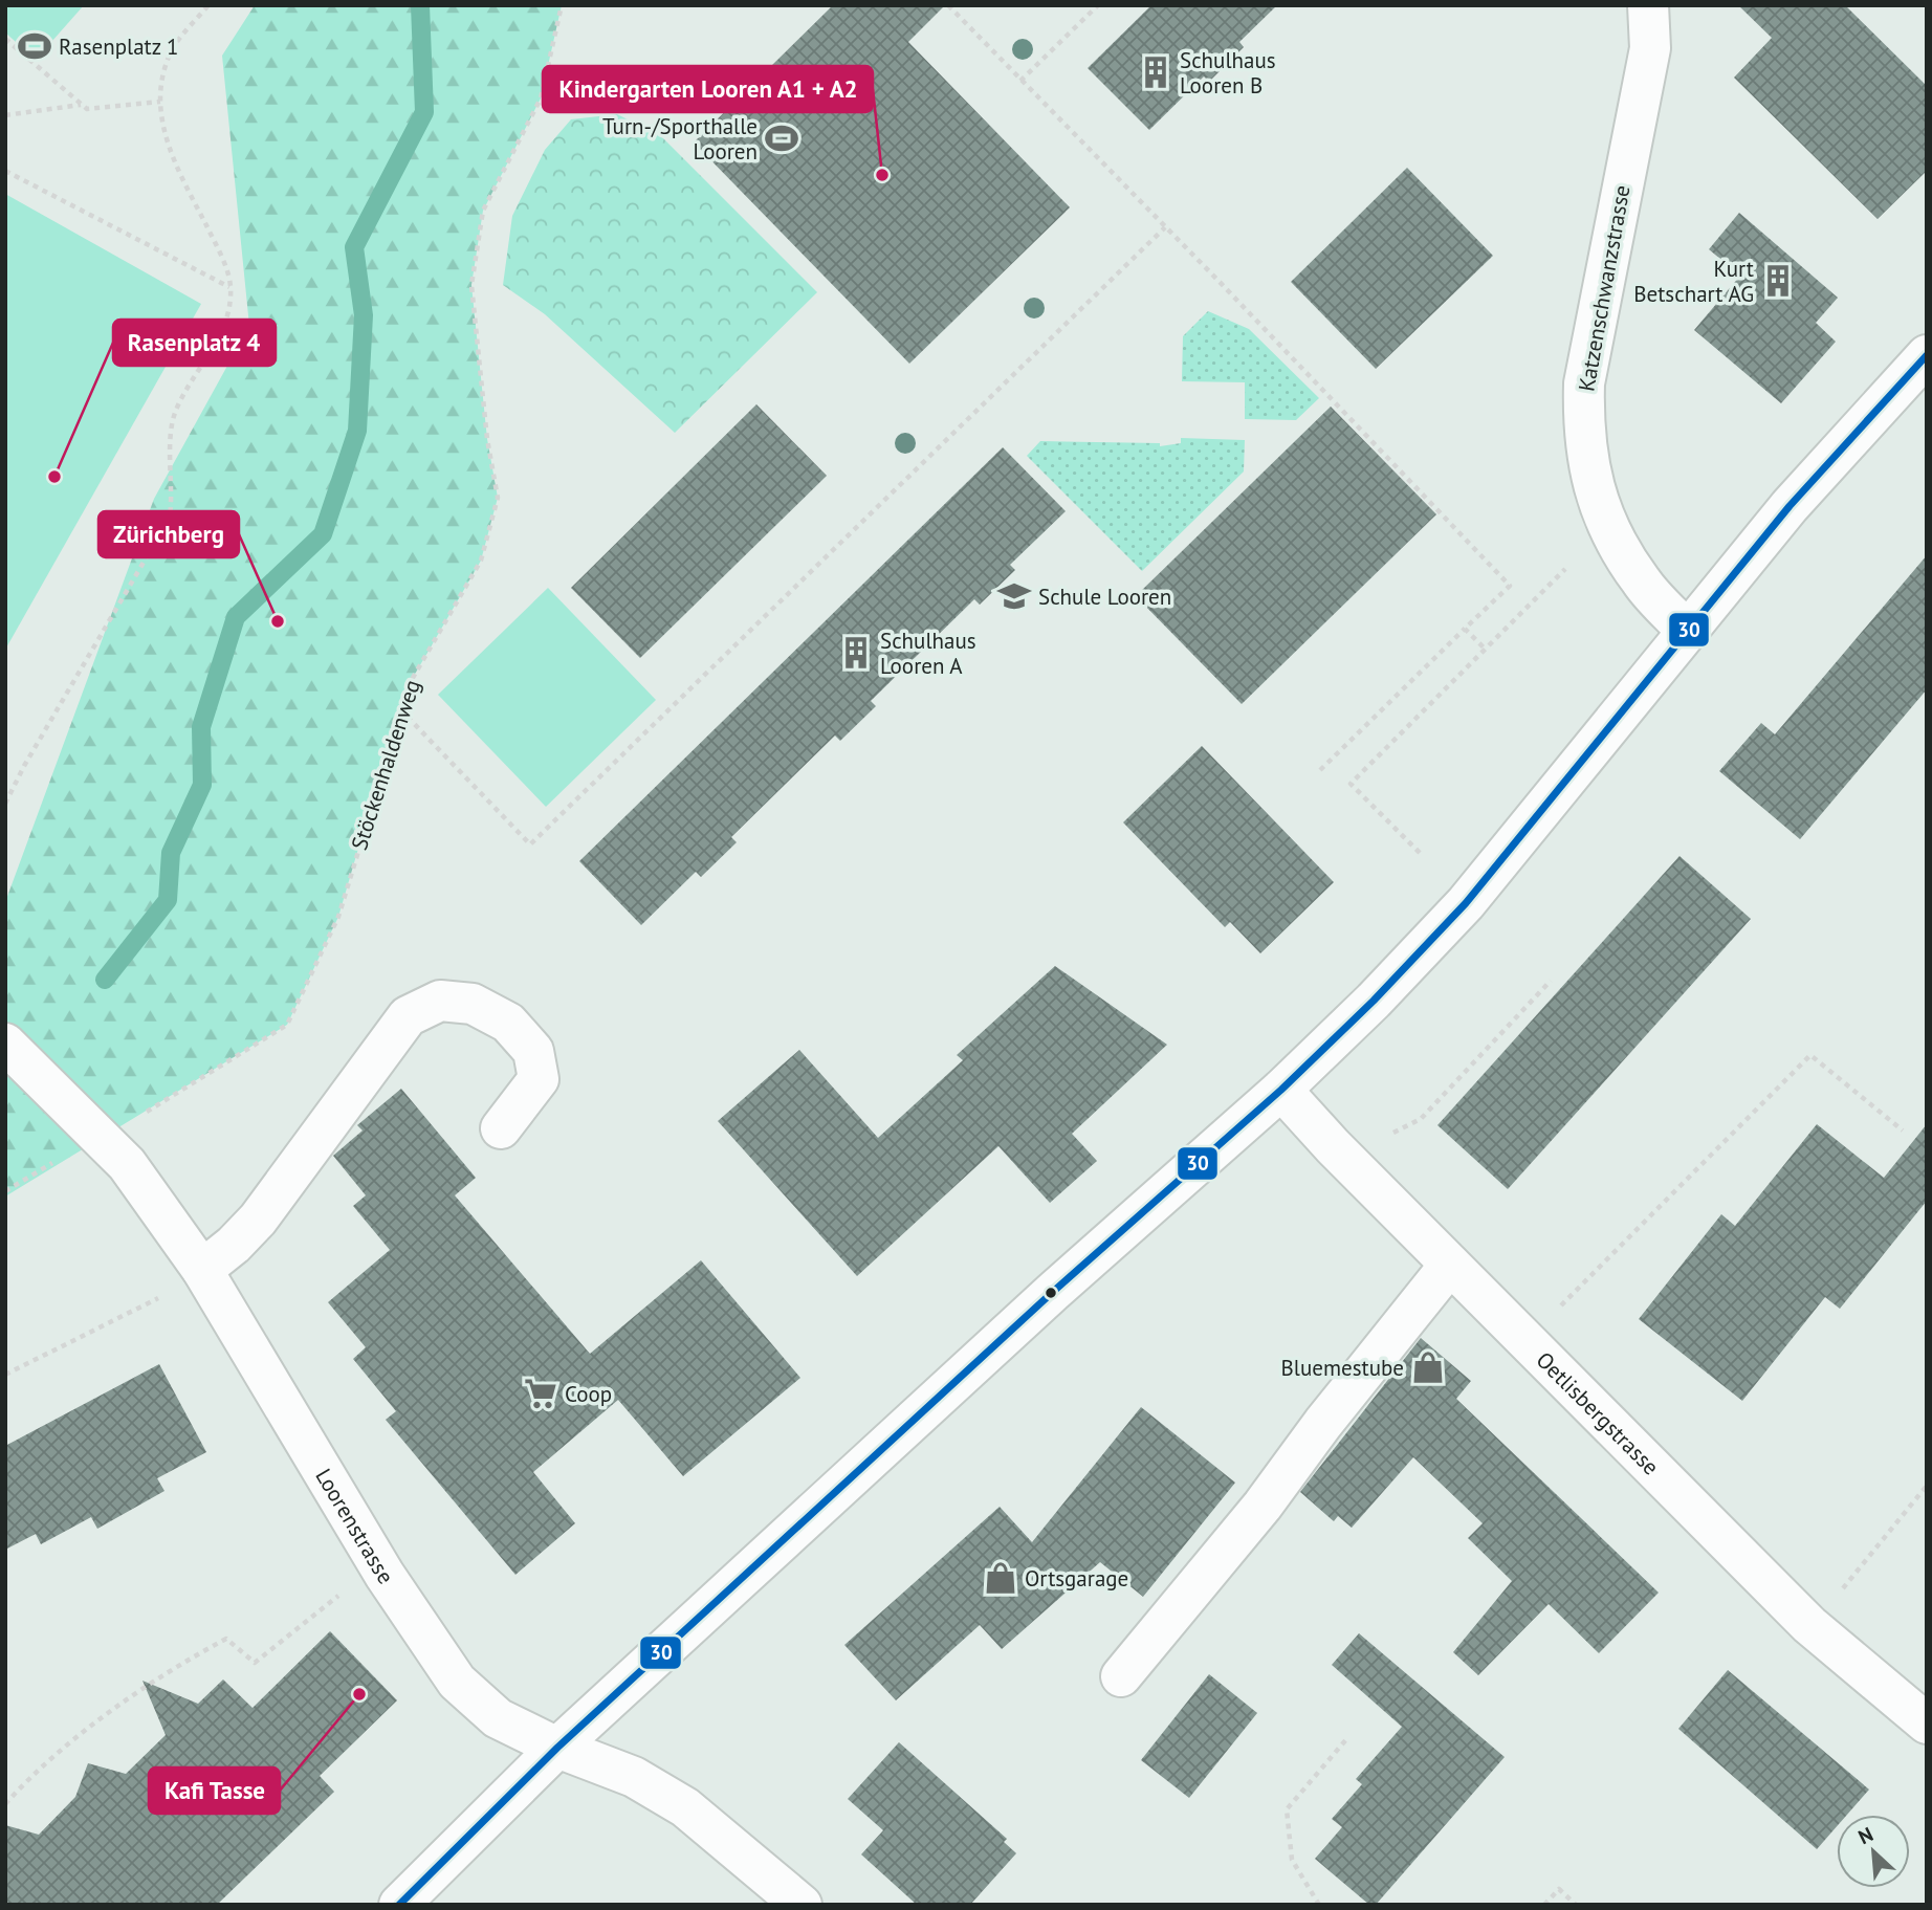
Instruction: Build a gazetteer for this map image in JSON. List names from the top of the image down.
{
  "streets": {
    "street": ["Katzenschwanzstrasse", "Oetlisbergstrasse", "Loorenstrasse"],
    "path": ["Stöckenhaldenweg"]
  },
  "crossings": [
    ["Stöckenhaldenweg", "Loorenstrasse"]
  ],
  "places": {
    "sports": ["Rasenplatz 1", "Turn-/Sporthalle Looren"],
    "building": ["Schulhaus Looren B", "Kurt Betschart AG", "Schulhaus Looren A"],
    "other": [
      "Kindergarten Looren A1 + A2",
      "Rasenplatz 4",
      "Zürichberg",
      "Kafi Tasse"
    ],
    "school or university": ["Schule Looren"],
    "shop": ["Bluemestube", "Ortsgarage"],
    "supermarket": ["Coop"]
  },
  "lines": ["transit line 30"],
  "north": "top left"
}
